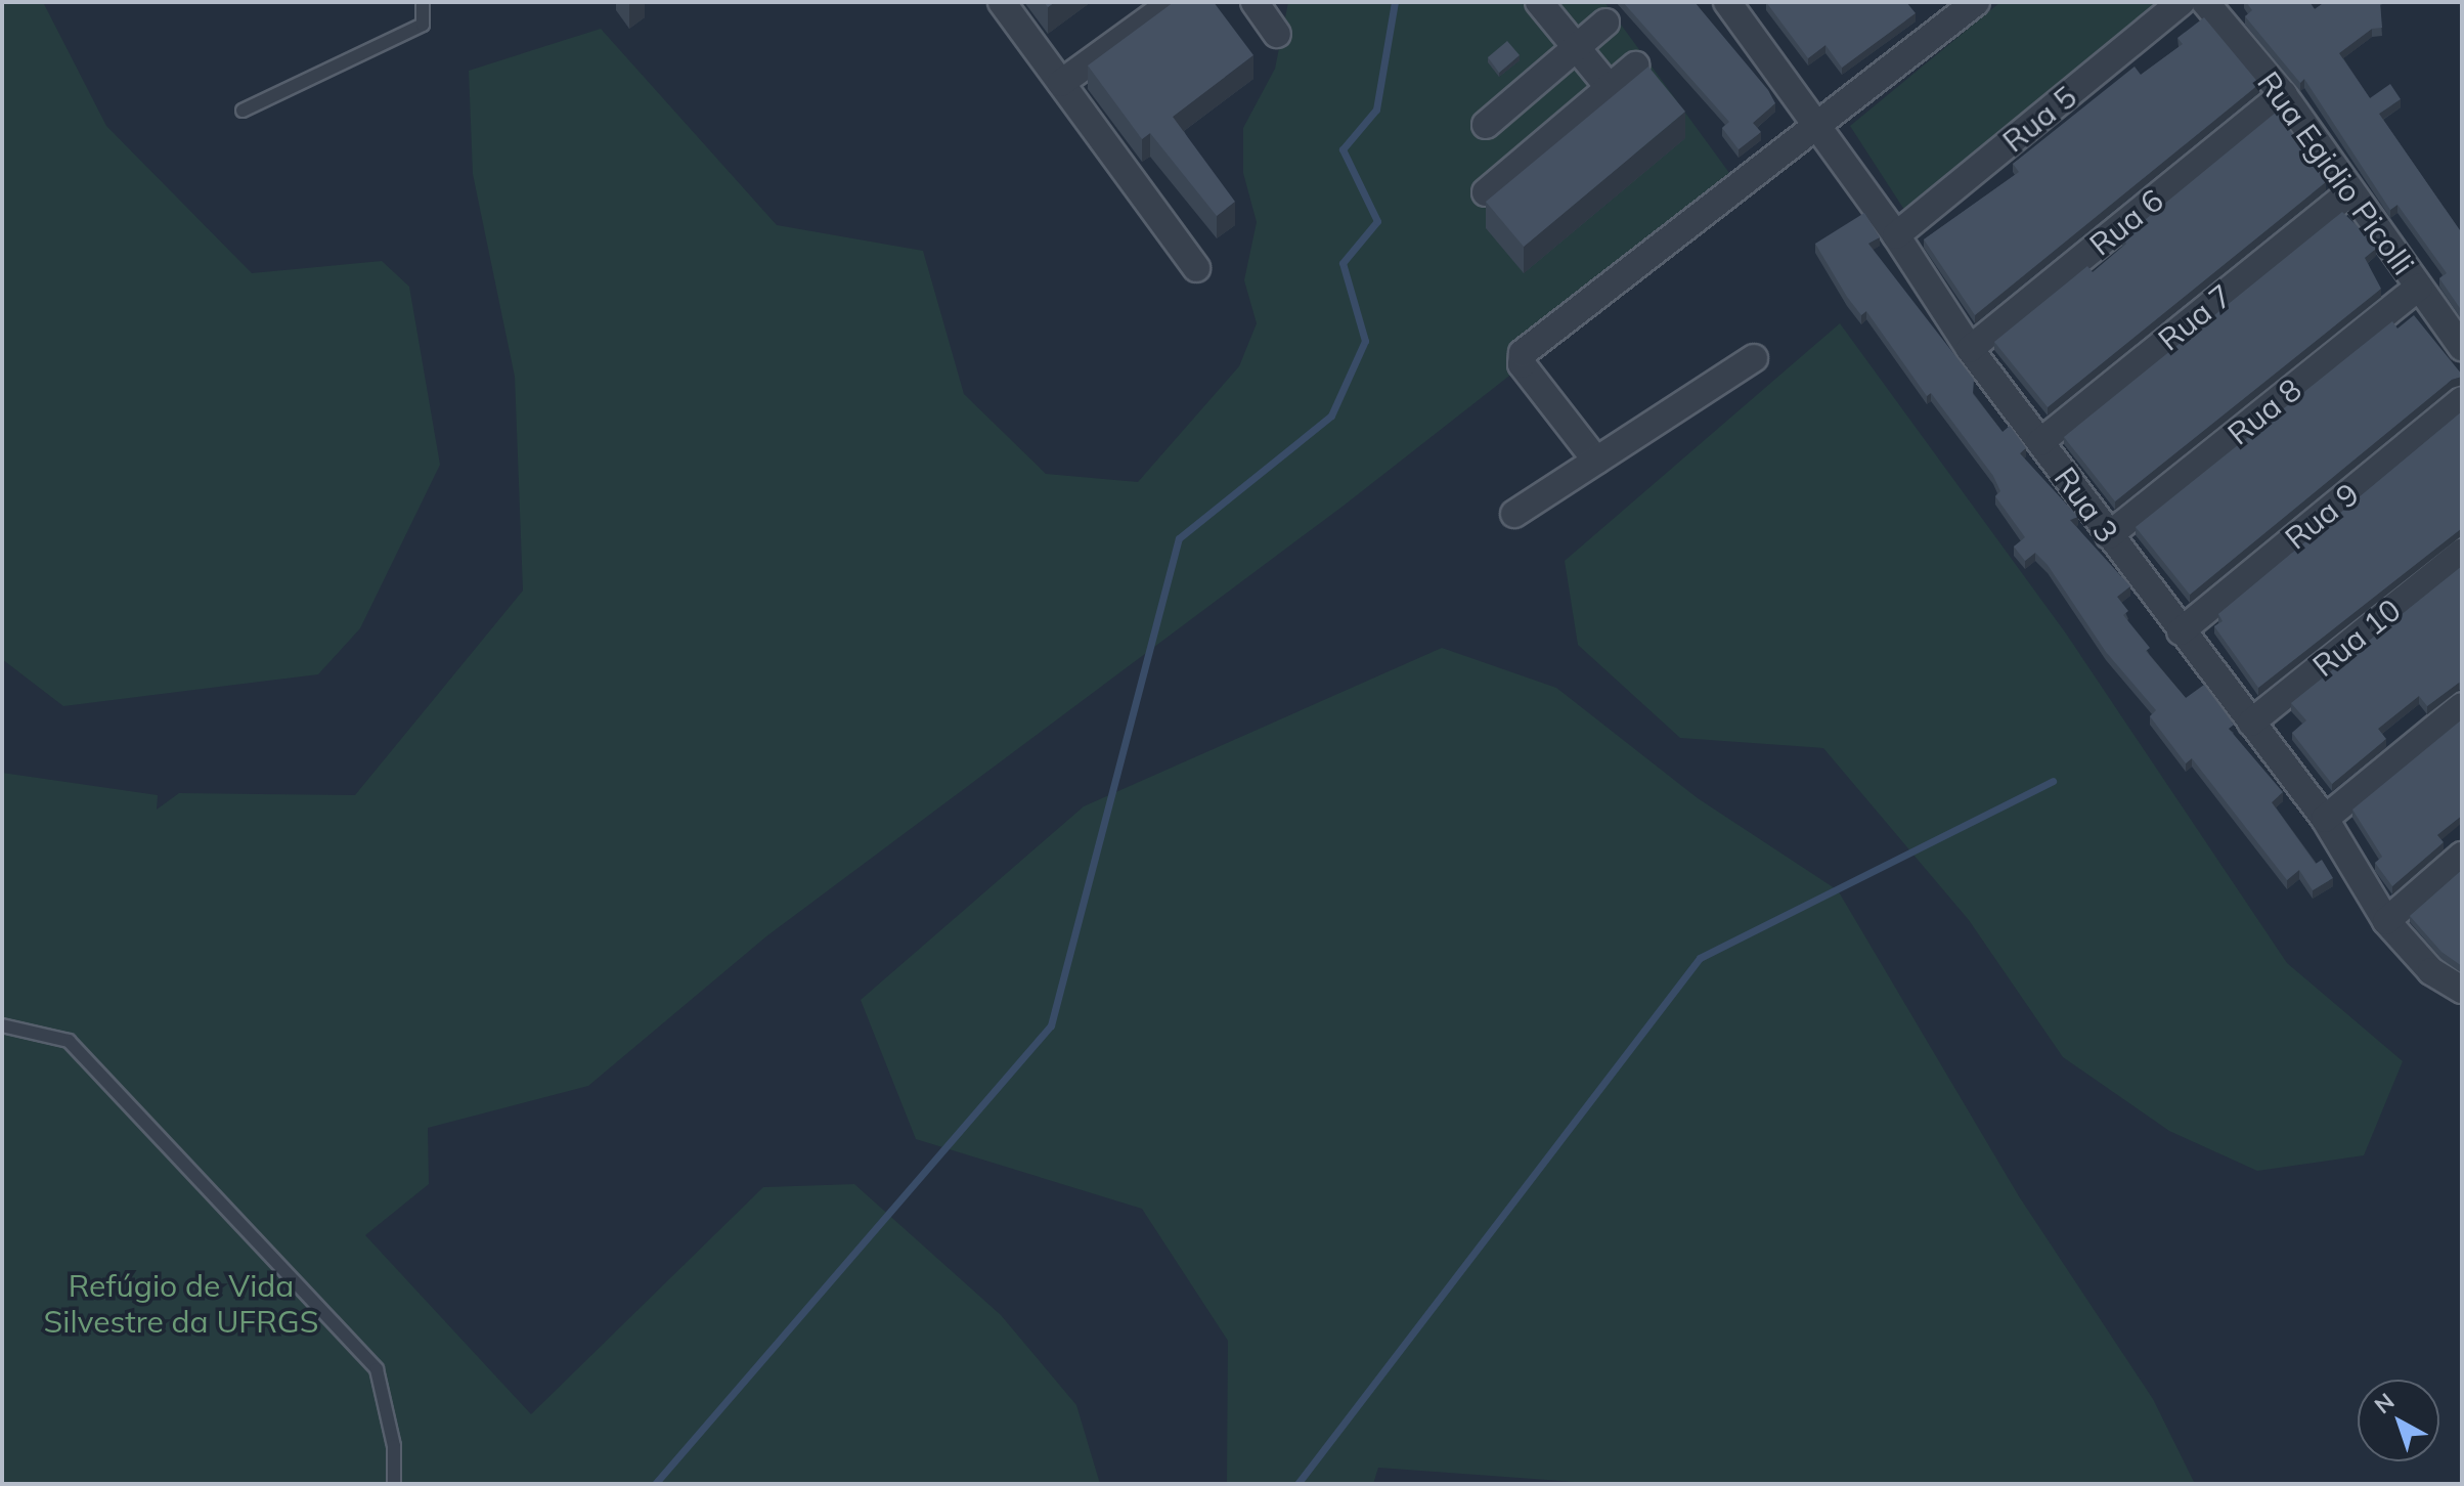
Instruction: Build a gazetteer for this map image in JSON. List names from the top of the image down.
{
  "streets": {
    "street": [
      "Rua 5",
      "Rua Egidio Picolli",
      "Rua 6",
      "Rua 7",
      "Rua 8",
      "Rua 3",
      "Rua 9",
      "Rua 10"
    ]
  },
  "crossings": [
    ["Rua 5", "Rua 3"],
    ["Rua Egidio Picolli", "Rua 6"],
    ["Rua Egidio Picolli", "Rua 7"],
    ["Rua Egidio Picolli", "Rua 8"],
    ["Rua 6", "Rua 3"],
    ["Rua 7", "Rua 3"],
    ["Rua 8", "Rua 3"],
    ["Rua 3", "Rua 9"],
    ["Rua 3", "Rua 10"]
  ],
  "parks": ["Refúgio de Vida Silvestre da UFRGS"],
  "north": "top left"
}
